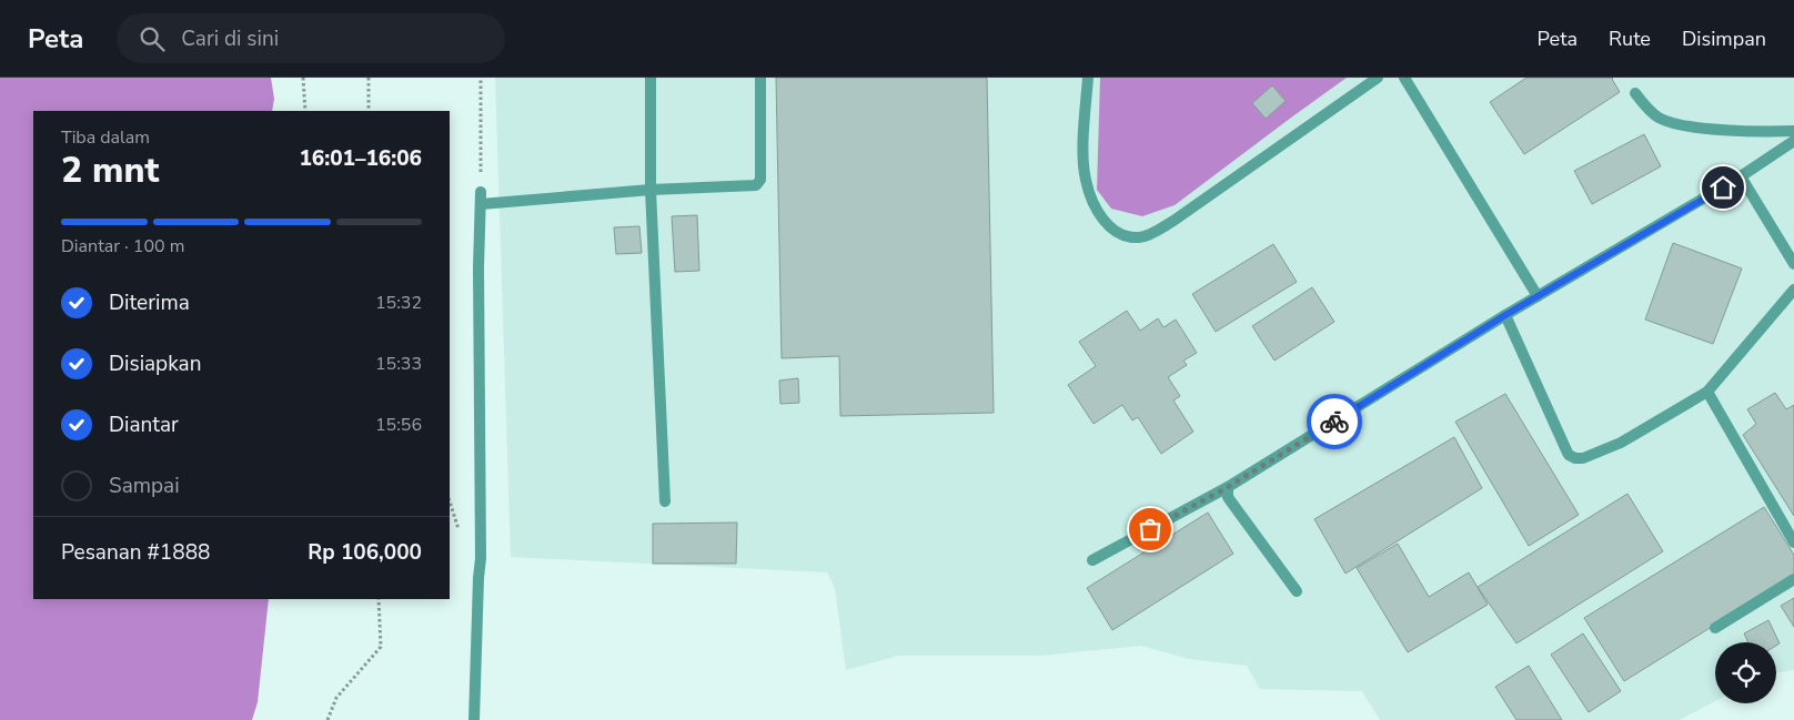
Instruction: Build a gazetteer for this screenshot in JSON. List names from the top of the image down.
{
  "page": {
    "header": "Peta",
    "search": "Cari di sini",
    "nav": ["Peta", "Rute", "Disimpan"],
    "heading": ["2 mnt", "Tiba dalam", "16:01–16:06"],
    "panel": ["Pesanan #1888", "Rp 106,000"],
    "bar": "Diantar · 100 m",
    "list": [
      ["Diterima", "15:32"],
      ["Disiapkan", "15:33"],
      ["Diantar", "15:56"],
      "Sampai"
    ]
  }
}
